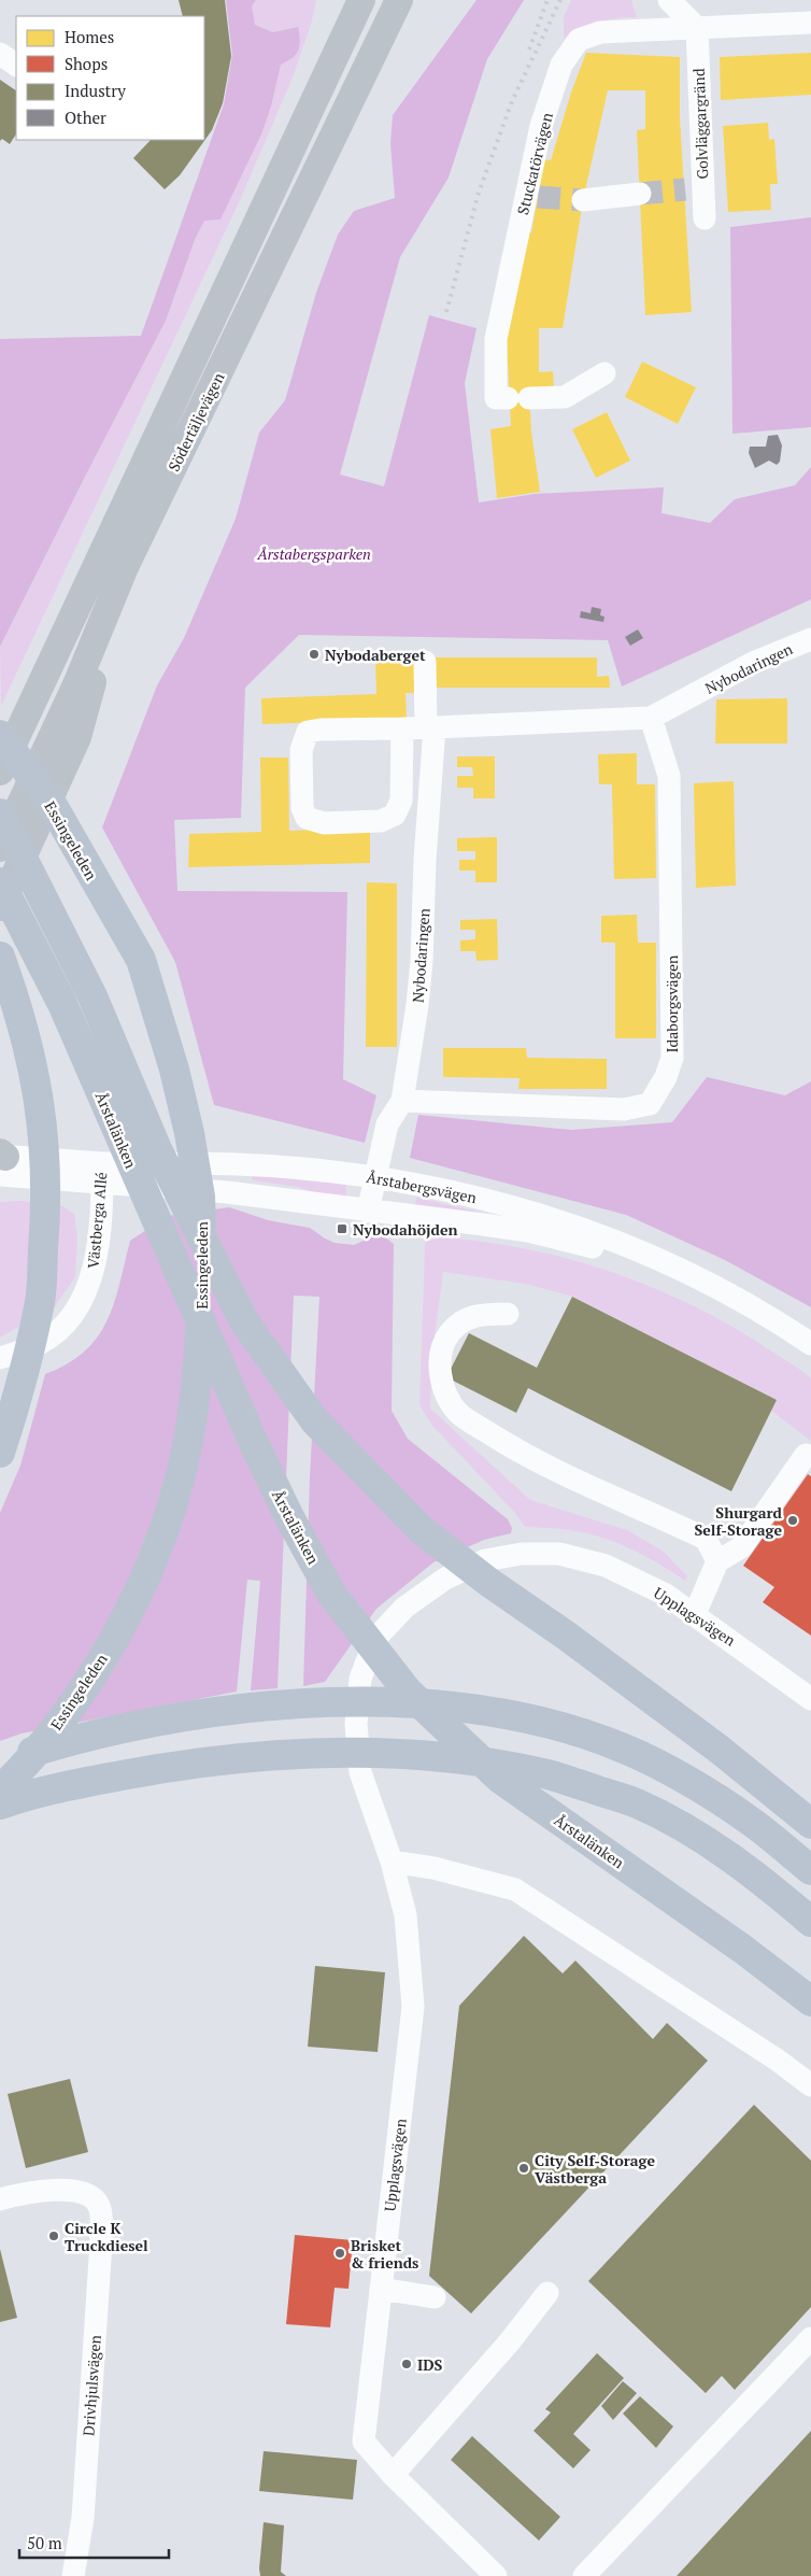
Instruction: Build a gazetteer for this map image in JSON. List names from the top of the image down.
{
  "streets": {
    "highway": ["Essingeleden", "Årstalänken"],
    "main road": ["Södertäljevägen"],
    "street": [
      "Golvläggargränd",
      "Stuckatörvägen",
      "Nybodaringen",
      "Idaborgsvägen",
      "Årstabergsvägen",
      "Västberga Allé",
      "Upplagsvägen",
      "Drivhjulsvägen"
    ]
  },
  "crossings": [
    ["Golvläggargränd", "Stuckatörvägen"],
    ["Nybodaringen", "Idaborgsvägen"],
    ["Nybodaringen", "Årstabergsvägen"],
    ["Årstabergsvägen", "Västberga Allé"]
  ],
  "parks": ["Årstabergsparken"],
  "places": {
    "other": [
      "Nybodaberget",
      "Shurgard Self-Storage",
      "City Self-Storage Västberga",
      "Circle K Truckdiesel",
      "Brisket & friends",
      "IDS"
    ],
    "transit": ["Nybodahöjden"]
  },
  "legend": [
    "Homes",
    "Shops",
    "Industry",
    "Other"
  ],
  "scale_bar": "50 m"
}
